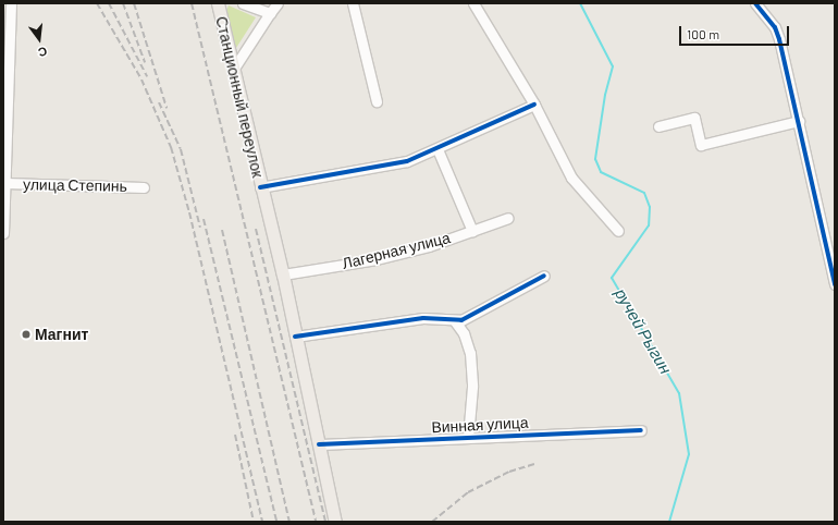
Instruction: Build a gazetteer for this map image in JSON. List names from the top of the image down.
{
  "streets": {
    "main road": ["Станционный переулок"],
    "street": ["улица Степинь", "Лагерная улица", "Винная улица"]
  },
  "crossings": [
    ["Станционный переулок", "Лагерная улица"],
    ["Станционный переулок", "Винная улица"]
  ],
  "water": ["ручей Рыгин"],
  "places": ["Магнит"],
  "scale_bar": "100 m",
  "north": "bottom"
}
